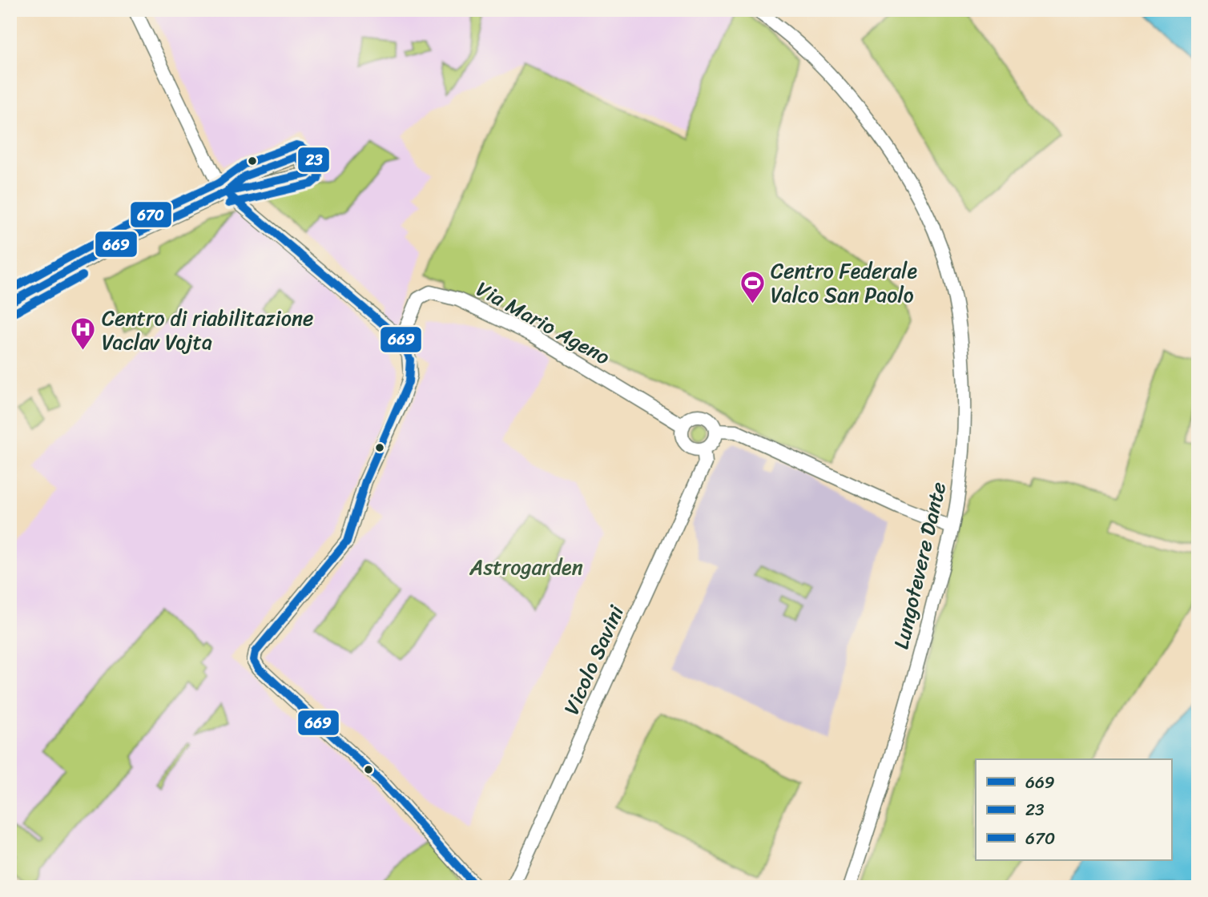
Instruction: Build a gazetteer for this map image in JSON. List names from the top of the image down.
{
  "streets": {
    "street": ["Via Mario Ageno", "Lungotevere Dante", "Vicolo Savini"]
  },
  "crossings": [
    ["Via Mario Ageno", "Vicolo Savini"]
  ],
  "parks": ["Astrogarden"],
  "places": {
    "sports": ["Centro Federale Valco San Paolo"],
    "hospital": ["Centro di riabilitazione Vaclav Vojta"]
  },
  "lines": ["transit line 23", "transit line 669", "transit line 670"],
  "legend": ["669", "23", "670"]
}
